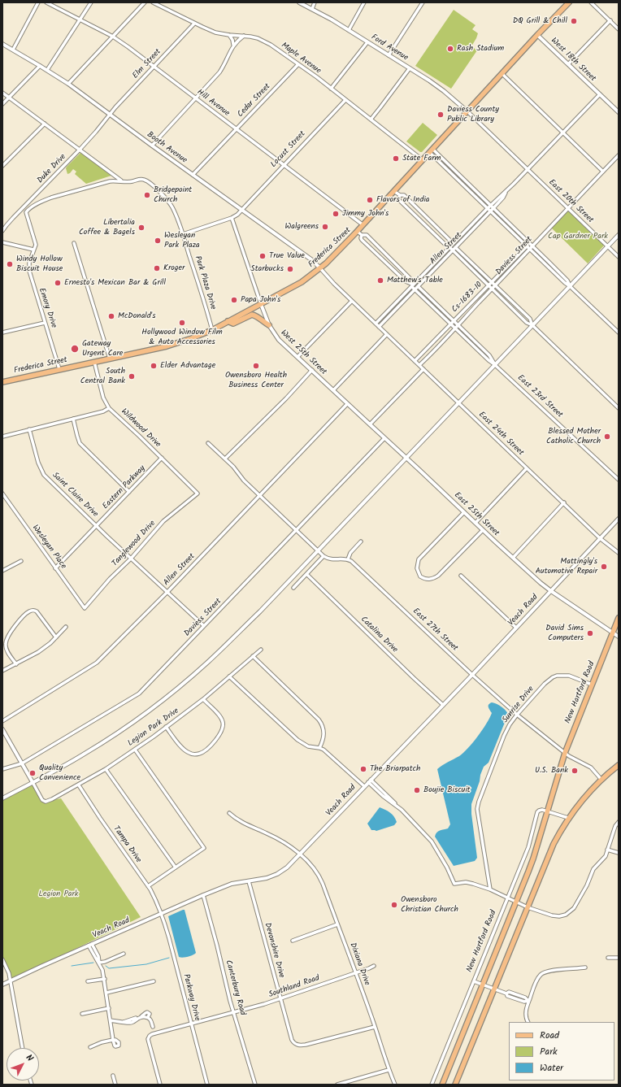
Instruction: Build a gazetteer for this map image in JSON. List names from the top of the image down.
{
  "streets": {
    "main road": ["Frederica Street", "New Hartford Road"],
    "street": [
      "Ford Avenue",
      "Maple Avenue",
      "West 18th Street",
      "Elm Street",
      "Cedar Street",
      "Hill Avenue",
      "Booth Avenue",
      "Locust Street",
      "Duke Drive",
      "East 20th Street",
      "Allen Street",
      "Daviess Street",
      "Park Plaza Drive",
      "Cs-1683-10",
      "Emory Drive",
      "West 25th Street",
      "East 23rd Street",
      "Wildwood Drive",
      "East 24th Street",
      "Eastern Parkway",
      "Saint Claire Drive",
      "East 25th Street",
      "Tanglewood Drive",
      "Wesleyan Place",
      "Veach Road",
      "East 27th Street",
      "Catalina Drive",
      "Sunrise Drive",
      "Legion Park Drive",
      "Tampa Drive",
      "Devonshire Drive",
      "Dixiana Drive",
      "Southland Road",
      "Canterbury Road",
      "Parkway Drive"
    ]
  },
  "crossings": [
    ["Ford Avenue", "East 20th Street"],
    ["Ford Avenue", "Frederica Street"],
    ["Maple Avenue", "Elm Street"],
    ["Maple Avenue", "Cedar Street"],
    ["Maple Avenue", "Locust Street"],
    ["Maple Avenue", "Frederica Street"],
    ["West 18th Street", "Frederica Street"],
    ["West 18th Street", "Allen Street"],
    ["Elm Street", "Hill Avenue"],
    ["Elm Street", "Booth Avenue"],
    ["Elm Street", "Duke Drive"],
    ["Cedar Street", "Hill Avenue"],
    ["Cedar Street", "Booth Avenue"],
    ["Hill Avenue", "Locust Street"],
    ["Hill Avenue", "Frederica Street"],
    ["Booth Avenue", "Locust Street"],
    ["Booth Avenue", "Duke Drive"],
    ["Booth Avenue", "Frederica Street"],
    ["Booth Avenue", "East 24th Street"],
    ["East 20th Street", "Frederica Street"],
    ["East 20th Street", "Allen Street"],
    ["East 20th Street", "Daviess Street"],
    ["Frederica Street", "Park Plaza Drive"],
    ["Frederica Street", "Emory Drive"],
    ["Frederica Street", "West 25th Street"],
    ["Frederica Street", "Wildwood Drive"],
    ["Frederica Street", "East 24th Street"],
    ["Allen Street", "East 23rd Street"],
    ["Allen Street", "East 24th Street"],
    ["Allen Street", "Saint Claire Drive"],
    ["Allen Street", "East 25th Street"],
    ["Daviess Street", "East 23rd Street"],
    ["Daviess Street", "East 24th Street"],
    ["Daviess Street", "Saint Claire Drive"],
    ["Daviess Street", "East 25th Street"],
    ["Park Plaza Drive", "Emory Drive"],
    ["Cs-1683-10", "East 23rd Street"],
    ["Cs-1683-10", "East 24th Street"],
    ["West 25th Street", "East 25th Street"],
    ["Wildwood Drive", "Eastern Parkway"],
    ["Wildwood Drive", "Tanglewood Drive"],
    ["East 24th Street", "Veach Road"],
    ["Eastern Parkway", "Saint Claire Drive"],
    ["Eastern Parkway", "Wesleyan Place"],
    ["Saint Claire Drive", "Tanglewood Drive"],
    ["East 25th Street", "Veach Road"],
    ["East 25th Street", "New Hartford Road"],
    ["Tanglewood Drive", "Wesleyan Place"],
    ["Veach Road", "East 27th Street"],
    ["Veach Road", "Catalina Drive"],
    ["Veach Road", "Tampa Drive"],
    ["Veach Road", "Devonshire Drive"],
    ["Veach Road", "Dixiana Drive"],
    ["Veach Road", "Canterbury Road"],
    ["Veach Road", "Parkway Drive"],
    ["East 27th Street", "New Hartford Road"],
    ["East 27th Street", "Sunrise Drive"],
    ["New Hartford Road", "Sunrise Drive"],
    ["Legion Park Drive", "Tampa Drive"],
    ["Tampa Drive", "Parkway Drive"],
    ["Devonshire Drive", "Dixiana Drive"],
    ["Devonshire Drive", "Southland Road"],
    ["Dixiana Drive", "Southland Road"],
    ["Southland Road", "Canterbury Road"],
    ["Southland Road", "Parkway Drive"]
  ],
  "parks": ["Cap Gardner Park", "Legion Park"],
  "places": [
    "DQ Grill & Chill",
    "Rash Stadium",
    "Daviess County Public Library",
    "State Farm",
    "Bridgepoint Church",
    "Flavors of India",
    "Jimmy John's",
    "Walgreens",
    "Libertalia Coffee & Bagels",
    "Wesleyan Park Plaza",
    "True Value",
    "Windy Hollow Biscuit House",
    "Kroger",
    "Starbucks",
    "Matthew's Table",
    "Ernesto's Mexican Bar & Grill",
    "Papa John's",
    "McDonald's",
    "Hollywood Window Film & Auto Accessories",
    "Gateway Urgent Care",
    "Elder Advantage",
    "Owensboro Health Business Center",
    "South Central Bank",
    "Blessed Mother Catholic Church",
    "Mattingly's Automotive Repair",
    "David Sims Computers",
    "The Briarpatch",
    "U.S. Bank",
    "Quality Convenience",
    "Boujie Biscuit",
    "Owensboro Christian Church"
  ],
  "legend": ["Road", "Park", "Water"],
  "north": "top right"
}
